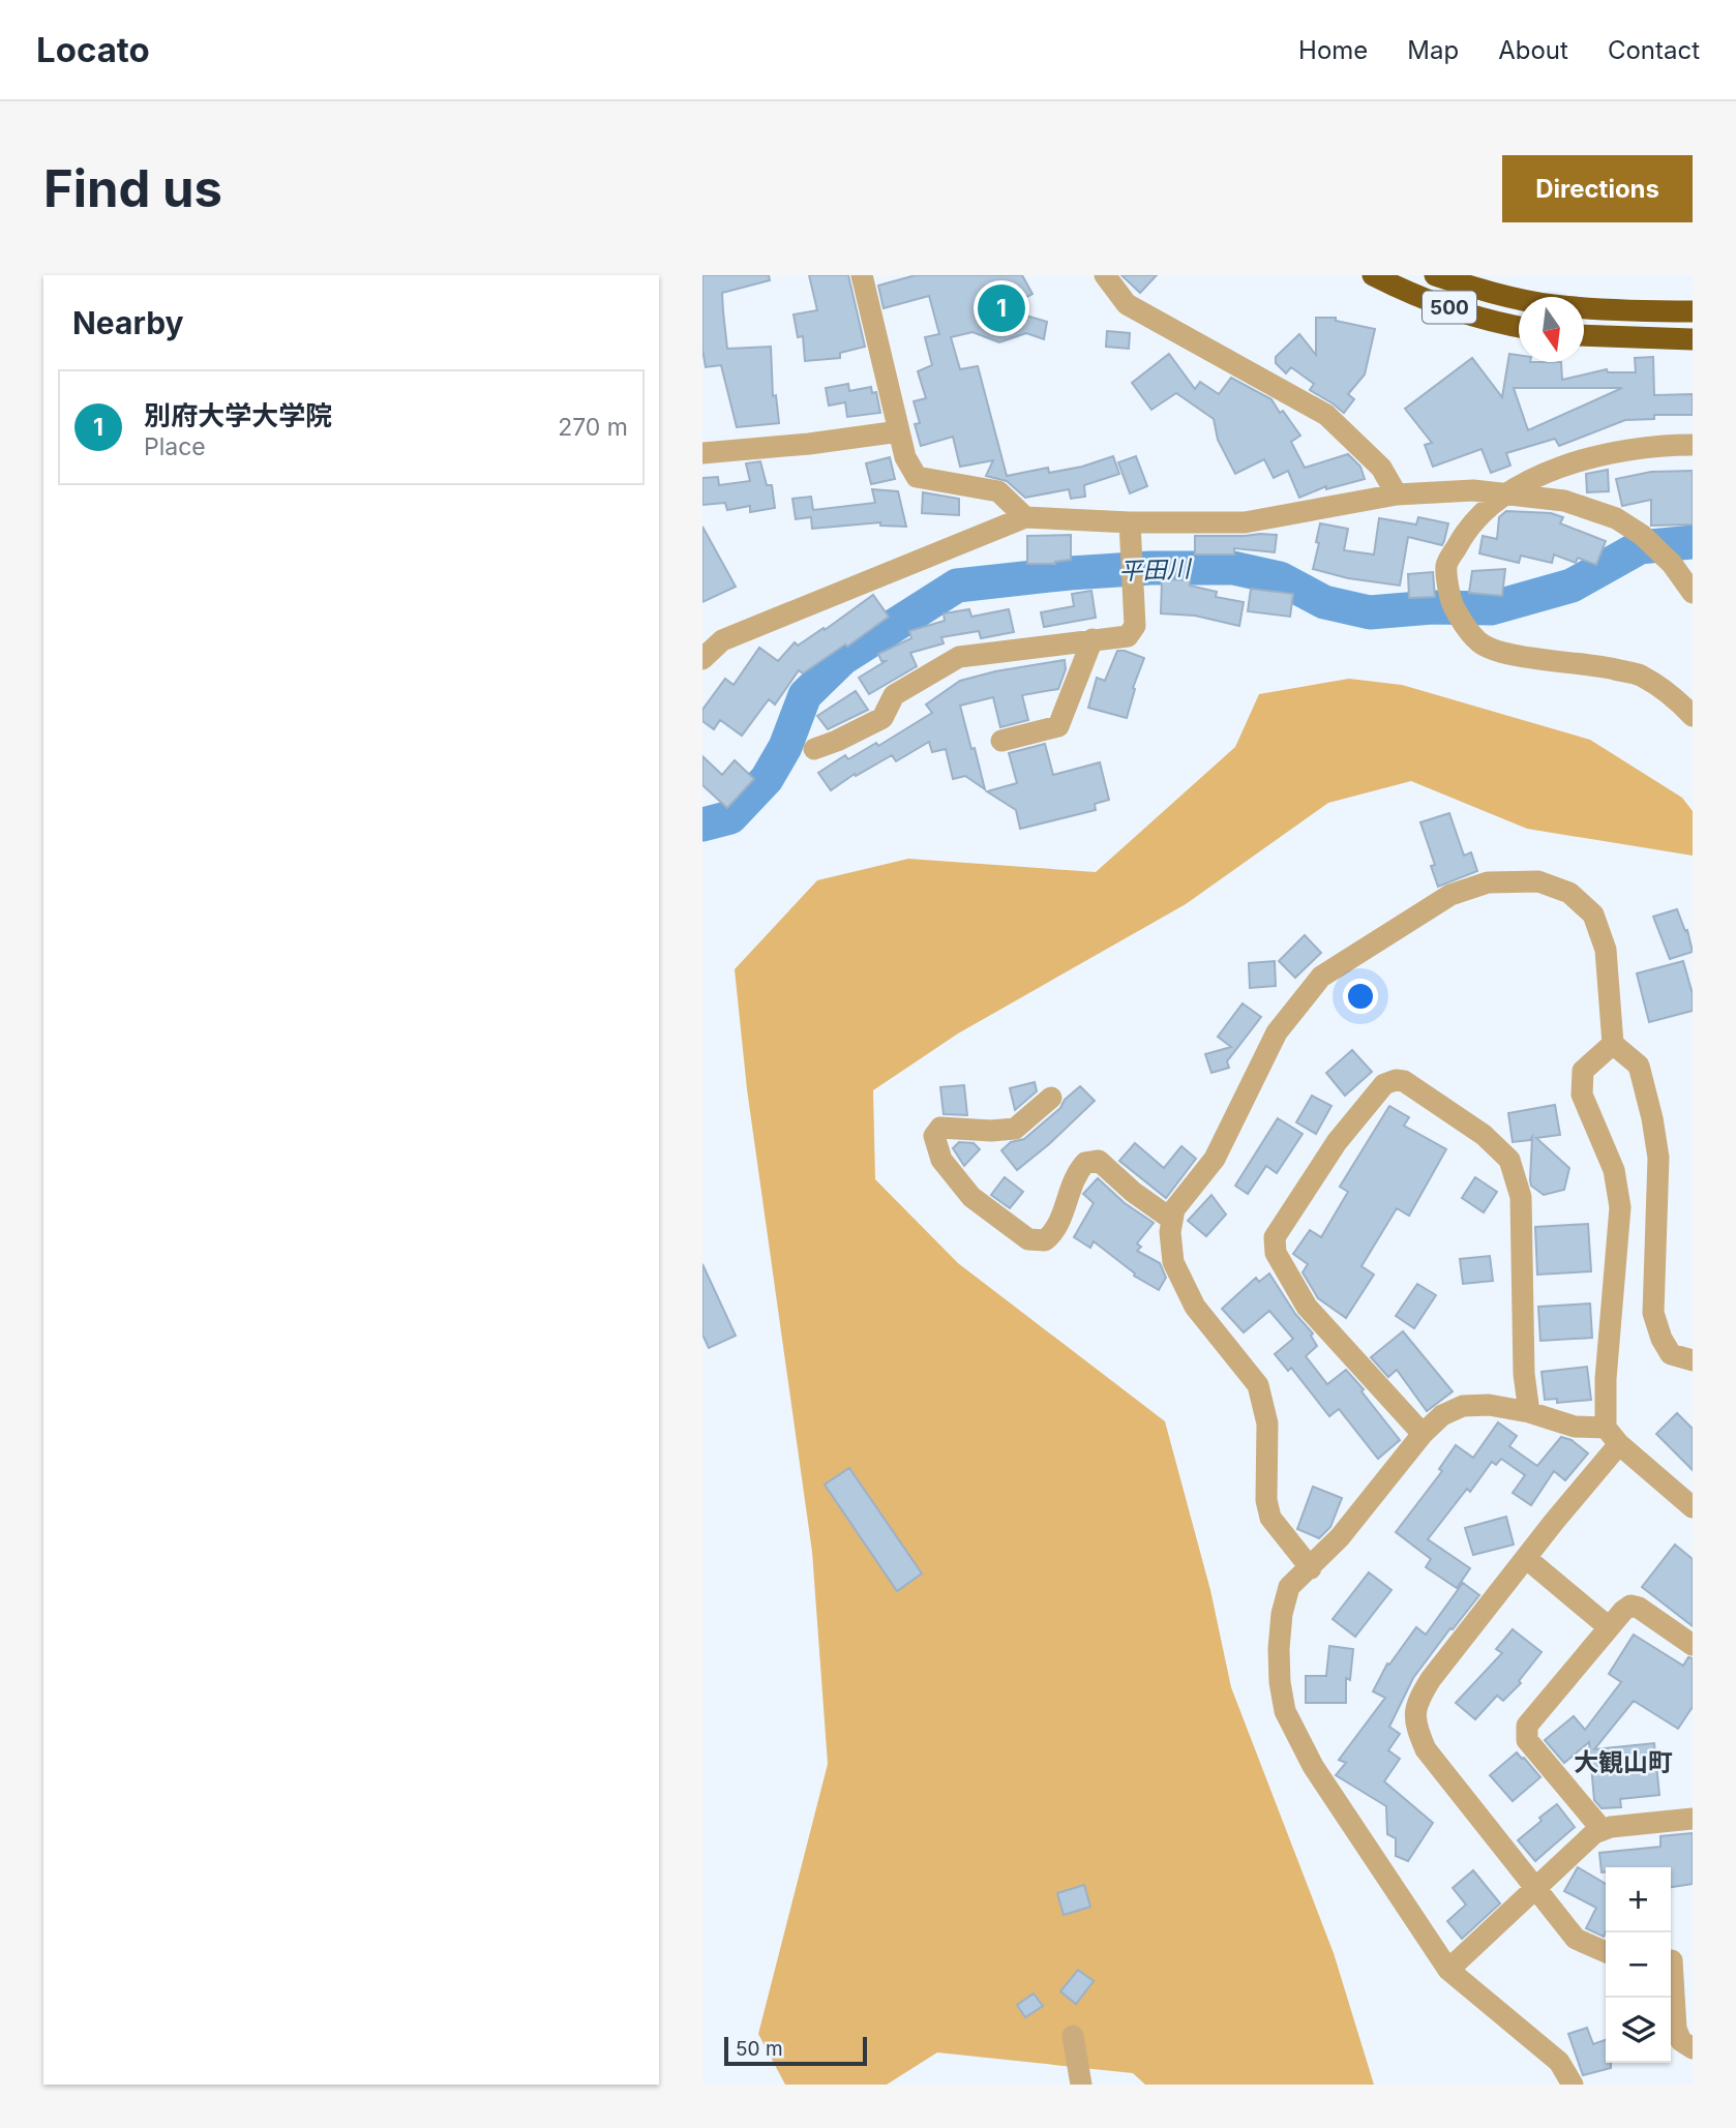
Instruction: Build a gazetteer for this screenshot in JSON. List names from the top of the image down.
{
  "streets": {
    "highway": ["500"]
  },
  "districts": ["大観山町"],
  "water": ["平田川"],
  "scale_bar": "50 m",
  "north": "bottom",
  "page": {
    "header": "Locato",
    "nav": [
      "Home",
      "Map",
      "About",
      "Contact"
    ],
    "buttons": "Directions",
    "title": "Find us",
    "heading": "Nearby",
    "pins": "1",
    "list": [
      {
        "mark": "1",
        "name": "別府大学大学院",
        "note": "Place",
        "value": "270 m"
      }
    ],
    "map_buttons": ["+", "−"],
    "scale": "50 m"
  }
}
